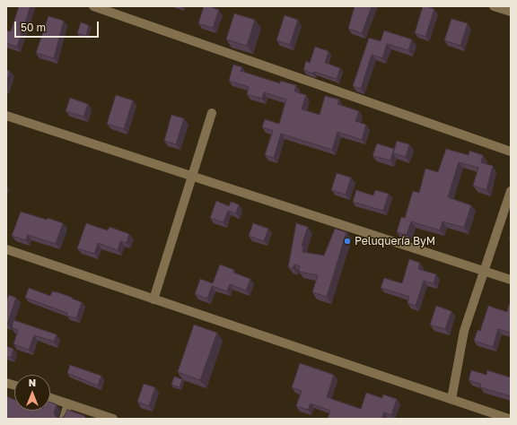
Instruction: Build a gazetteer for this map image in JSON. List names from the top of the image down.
{
  "places": ["Peluquería ByM"],
  "scale_bar": "50 m",
  "north": "top"
}
